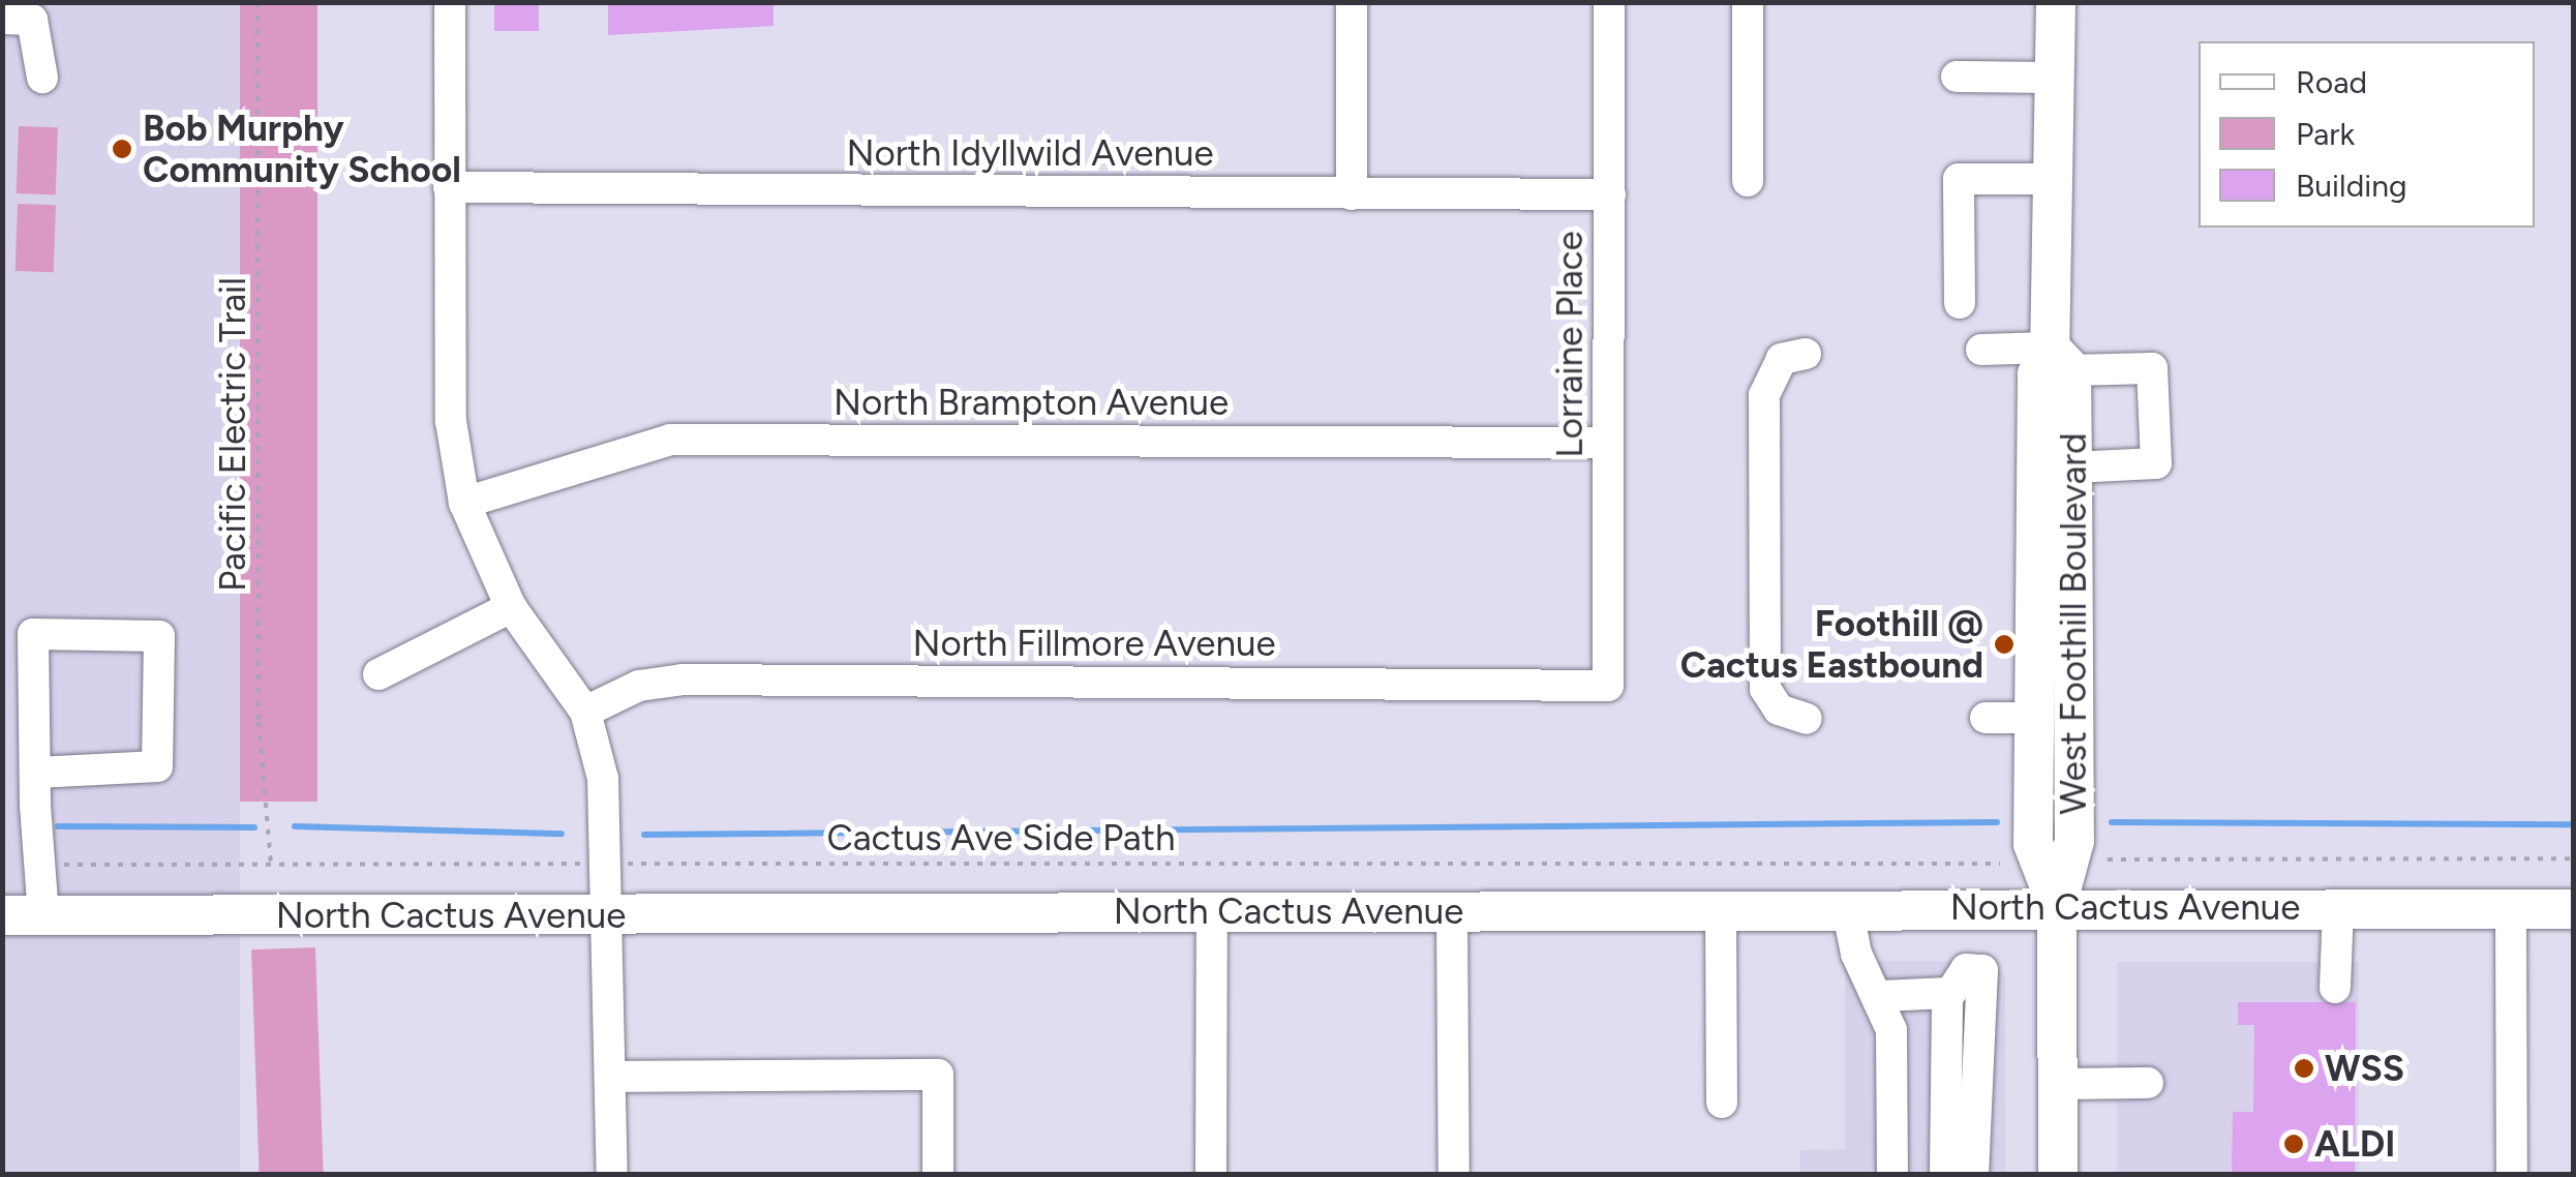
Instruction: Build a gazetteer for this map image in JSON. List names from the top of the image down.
{
  "streets": {
    "main road": ["West Foothill Boulevard", "North Cactus Avenue"],
    "street": [
      "North Idyllwild Avenue",
      "Lorraine Place",
      "North Brampton Avenue",
      "North Fillmore Avenue"
    ],
    "path": ["Pacific Electric Trail", "Cactus Ave Side Path"]
  },
  "crossings": [
    ["North Idyllwild Avenue", "Lorraine Place"],
    ["Lorraine Place", "North Brampton Avenue"],
    ["Lorraine Place", "North Fillmore Avenue"],
    ["Pacific Electric Trail", "Cactus Ave Side Path"],
    ["West Foothill Boulevard", "North Cactus Avenue"]
  ],
  "places": [
    "Bob Murphy Community School",
    "Foothill @ Cactus Eastbound",
    "WSS",
    "ALDI"
  ],
  "legend": ["Road", "Park", "Building"]
}
